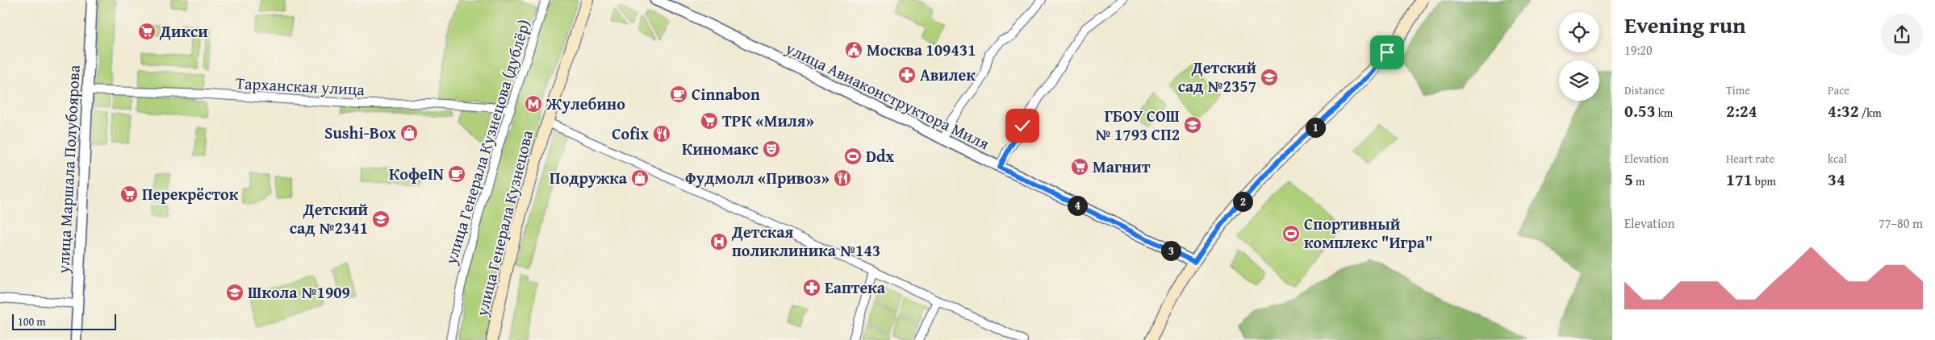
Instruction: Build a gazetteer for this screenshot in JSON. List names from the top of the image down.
{
  "streets": {
    "main road": ["улица Генерала Кузнецова"],
    "street": [
      "Тарханская улица",
      "улица Авиаконструктора Миля",
      "улица Генерала Кузнецова (дублёр)",
      "улица Маршала Полубоярова"
    ]
  },
  "crossings": [
    ["Тарханская улица", "улица Генерала Кузнецова (дублёр)"],
    ["Тарханская улица", "улица Маршала Полубоярова"]
  ],
  "places": {
    "supermarket": [
      "Дикси",
      "ТРК «Миля»",
      "Магнит",
      "Перекрёсток"
    ],
    "public building": ["Москва 109431"],
    "pharmacy": ["Авилек", "Еаптека"],
    "school or university": [
      "Детский сад №2357",
      "ГБОУ СОШ № 1793 СП2",
      "Детский сад №2341",
      "Школа №1909"
    ],
    "cafe": ["Cinnabon", "КофеIN"],
    "metro station": ["Жулебино"],
    "shop": ["Sushi-Box", "Подружка"],
    "restaurant": ["Cofix", "Фудмолл «Привоз»"],
    "theatre": ["Киномакс"],
    "sports": ["Ddx", "Спортивный комплекс \"Игра\""],
    "hospital": ["Детская поликлиника №143"]
  },
  "scale_bar": "100 m",
  "page": {
    "heading": ["Evening run", "19:20"],
    "stats": [
      ["Distance", "0.53 km"],
      ["Time", "2:24"],
      ["Pace", "4:32 /km"],
      ["Elevation", "5 m"],
      ["Heart rate", "171 bpm"],
      ["kcal", "34"]
    ],
    "pins": [
      "1",
      "2",
      "4",
      "3"
    ],
    "chart": ["Elevation", "77–80 m"],
    "scale": "100 m"
  }
}
